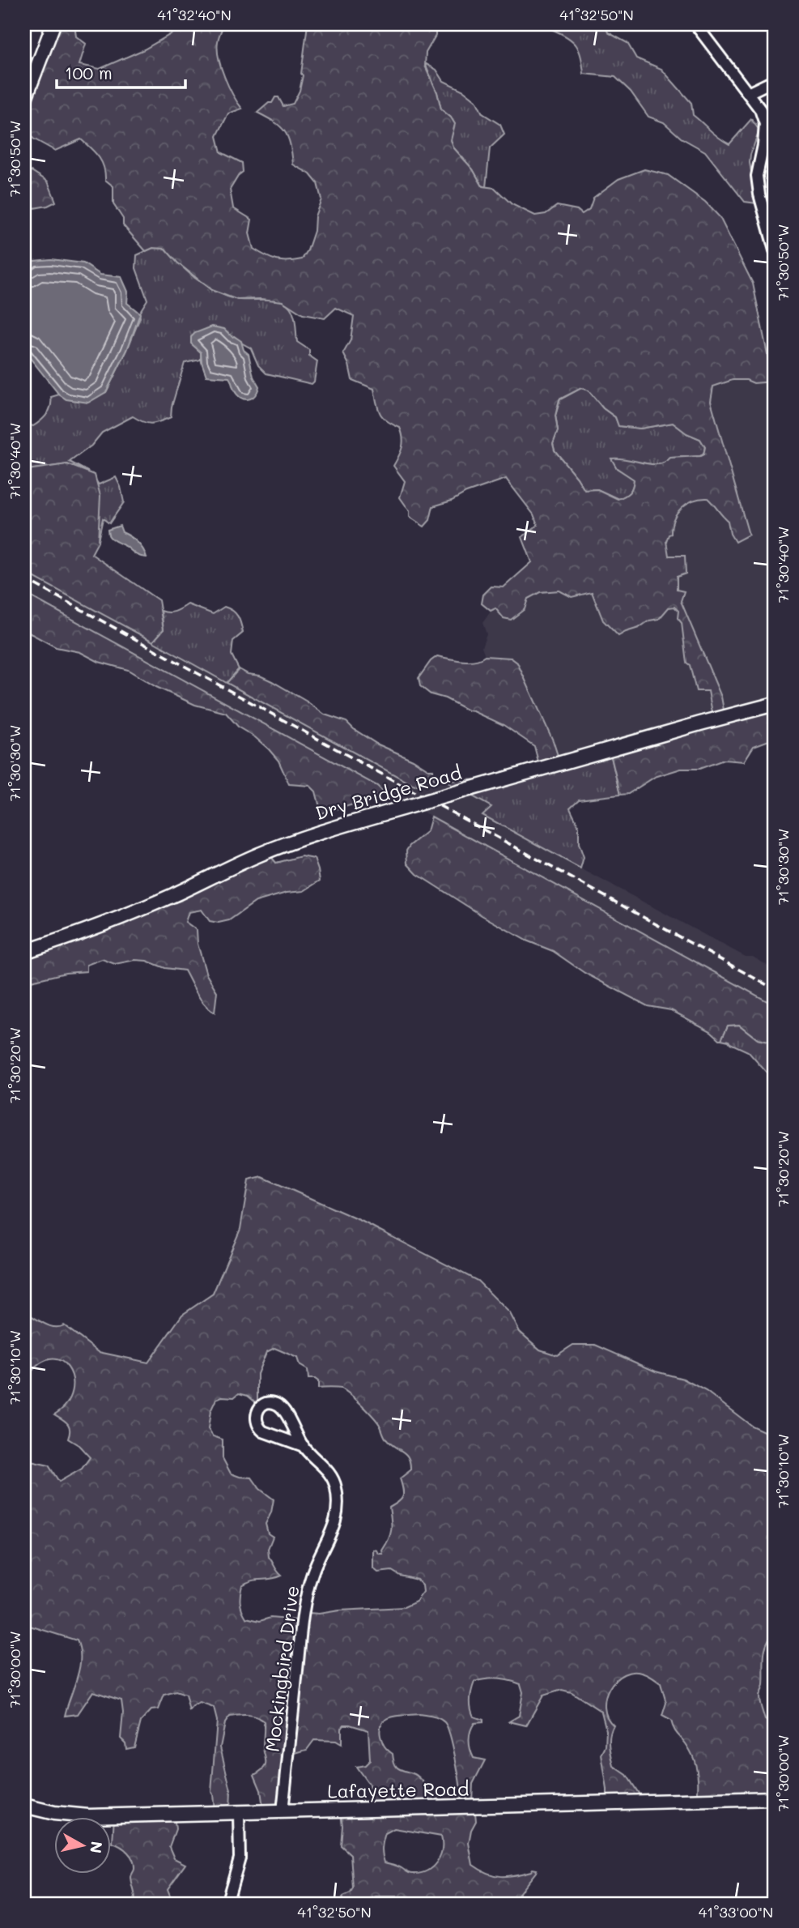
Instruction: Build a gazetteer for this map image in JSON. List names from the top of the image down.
{
  "streets": {
    "street": ["Dry Bridge Road", "Mockingbird Drive", "Lafayette Road"]
  },
  "crossings": [
    ["Mockingbird Drive", "Lafayette Road"]
  ],
  "scale_bar": "100 m",
  "north": "right",
  "coordinates": [
    "41°32'40\"N",
    "41°32'50\"N",
    "71°30'50\"W",
    "71°30'40\"W",
    "71°30'30\"W",
    "71°30'20\"W",
    "71°30'10\"W",
    "71°30'00\"W",
    "41°33'00\"N"
  ]
}
